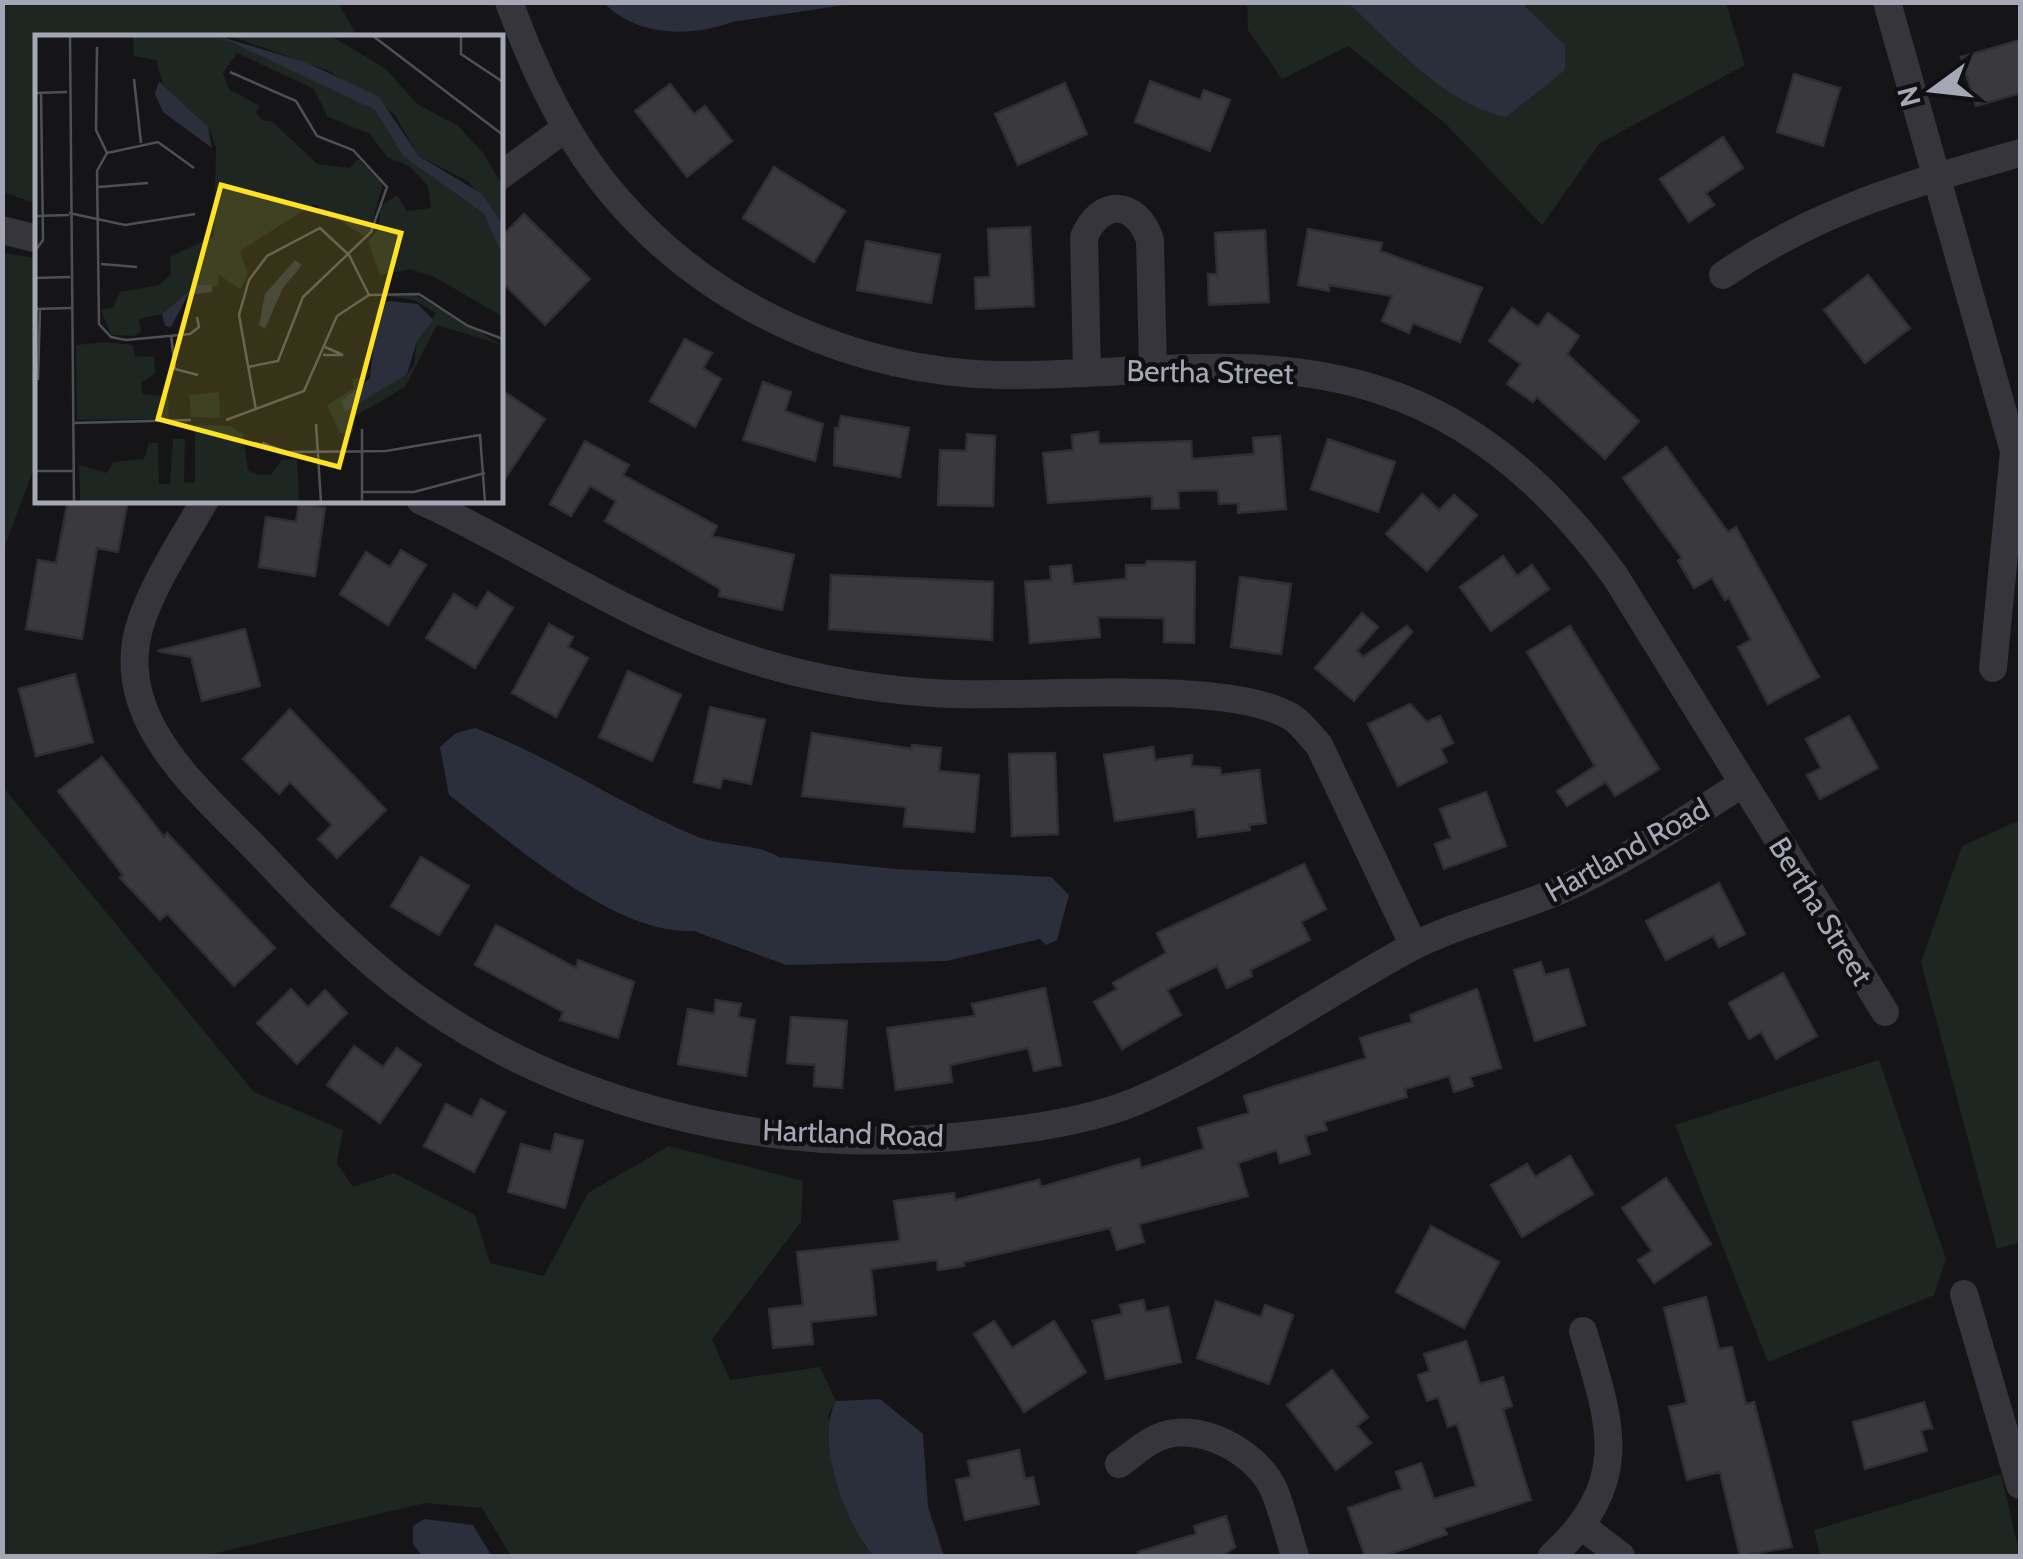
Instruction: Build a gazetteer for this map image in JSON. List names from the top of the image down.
{
  "streets": {
    "street": ["Bertha Street", "Hartland Road"]
  },
  "crossings": [
    ["Bertha Street", "Hartland Road"]
  ],
  "north": "left"
}
